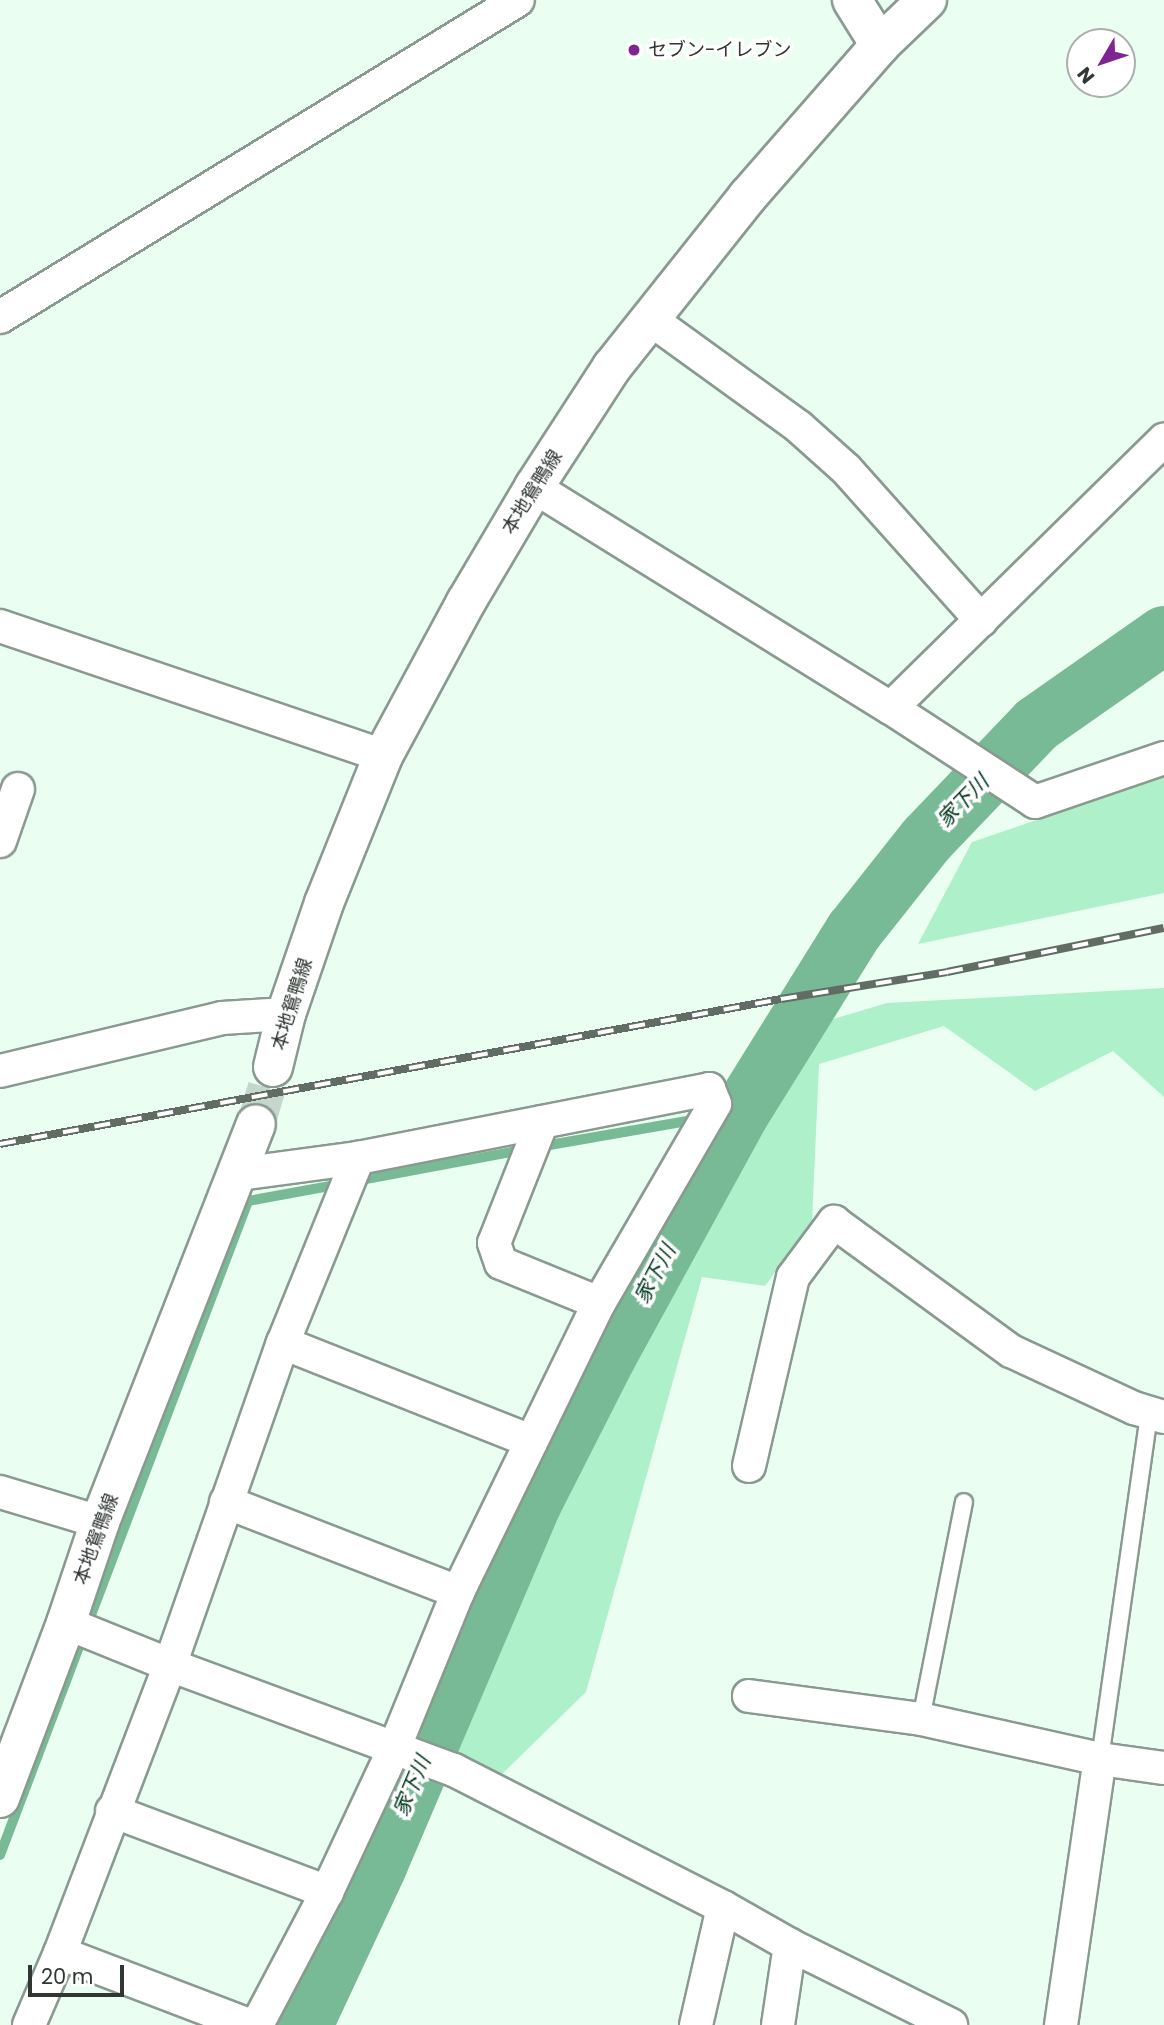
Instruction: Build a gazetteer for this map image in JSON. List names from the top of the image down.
{
  "streets": {
    "main road": ["本地鴛鴨線"]
  },
  "water": ["家下川"],
  "places": ["セブン-イレブン"],
  "scale_bar": "20 m",
  "north": "bottom left"
}
